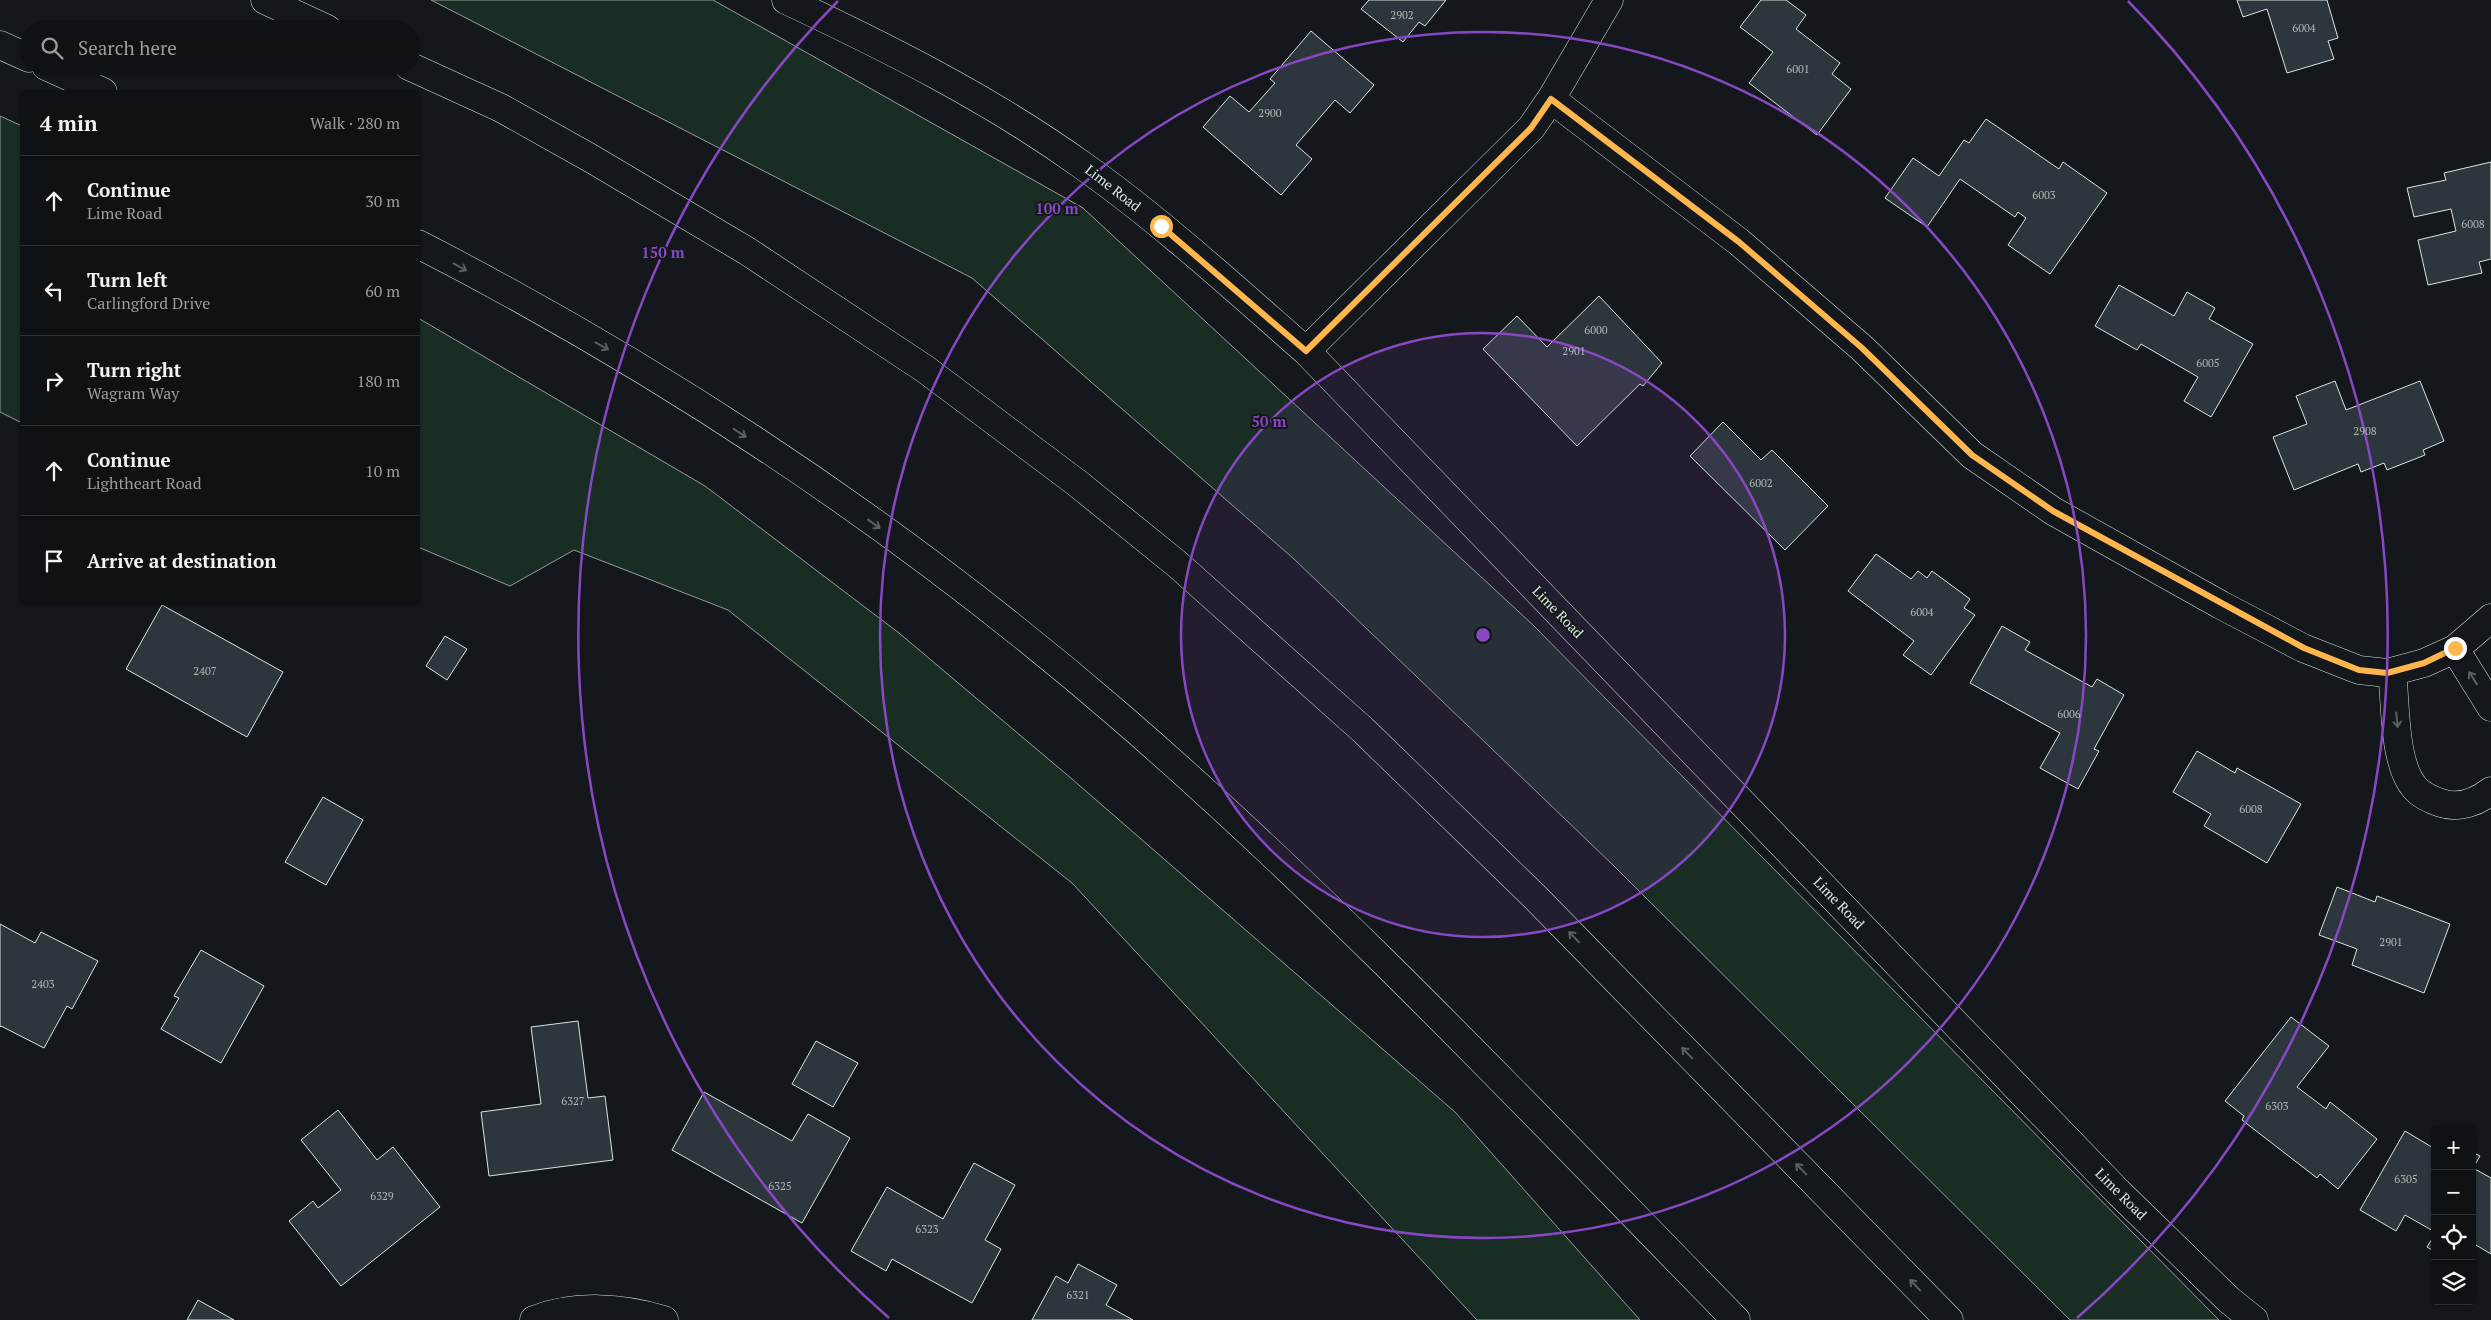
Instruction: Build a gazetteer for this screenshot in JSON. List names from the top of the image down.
{
  "streets": {
    "main road": ["Lime Road"]
  },
  "house_numbers": [
    "2902",
    "6004",
    "6001",
    "2900",
    "6003",
    "6008",
    "6000",
    "2901",
    "6005",
    "2908",
    "6002",
    "6004",
    "2407",
    "6006",
    "6008",
    "2901",
    "2403",
    "6327",
    "6303",
    "6305",
    "6325",
    "6329",
    "6323",
    "6321"
  ],
  "page": {
    "search": "Search here",
    "heading": ["4 min", "Walk · 280 m"],
    "list": [
      ["Continue", "Lime Road", "30 m"],
      ["Turn left", "Carlingford Drive", "60 m"],
      ["Turn right", "Wagram Way", "180 m"],
      ["Continue", "Lightheart Road", "10 m"],
      "Arrive at destination"
    ],
    "map_buttons": ["+", "−"]
  },
  "rings": ["100 m", "150 m", "50 m"]
}
